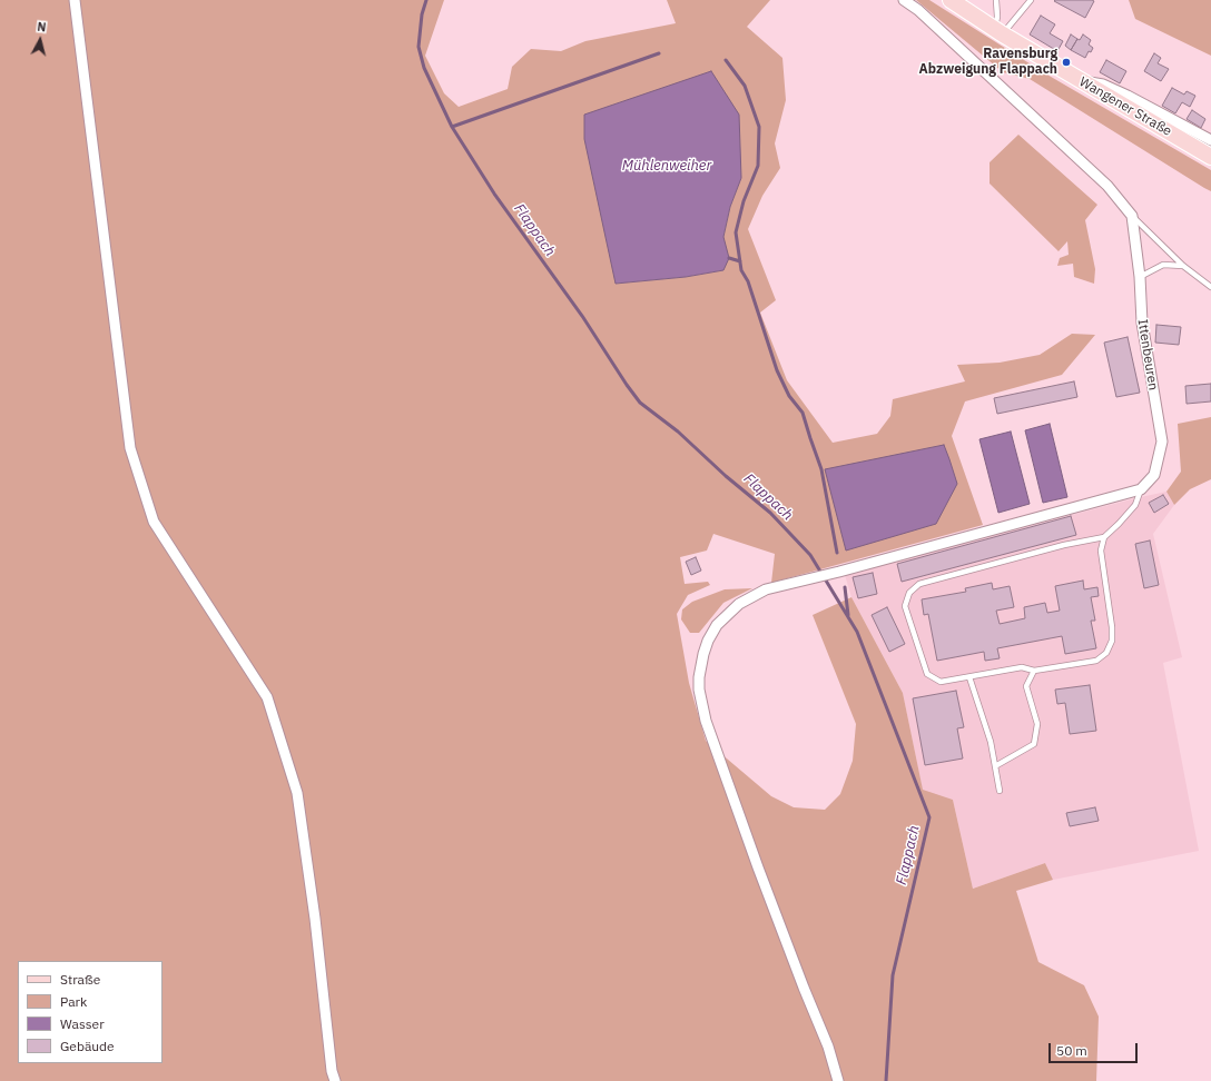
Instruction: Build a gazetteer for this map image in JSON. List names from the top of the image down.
{
  "streets": {
    "main road": ["Wangener Straße"],
    "street": ["Ittenbeuren"]
  },
  "water": ["Mühlenweiher", "Flappach"],
  "places": ["Ravensburg Abzweigung Flappach"],
  "legend": [
    "Straße",
    "Park",
    "Wasser",
    "Gebäude"
  ],
  "scale_bar": "50 m",
  "north": "top"
}
